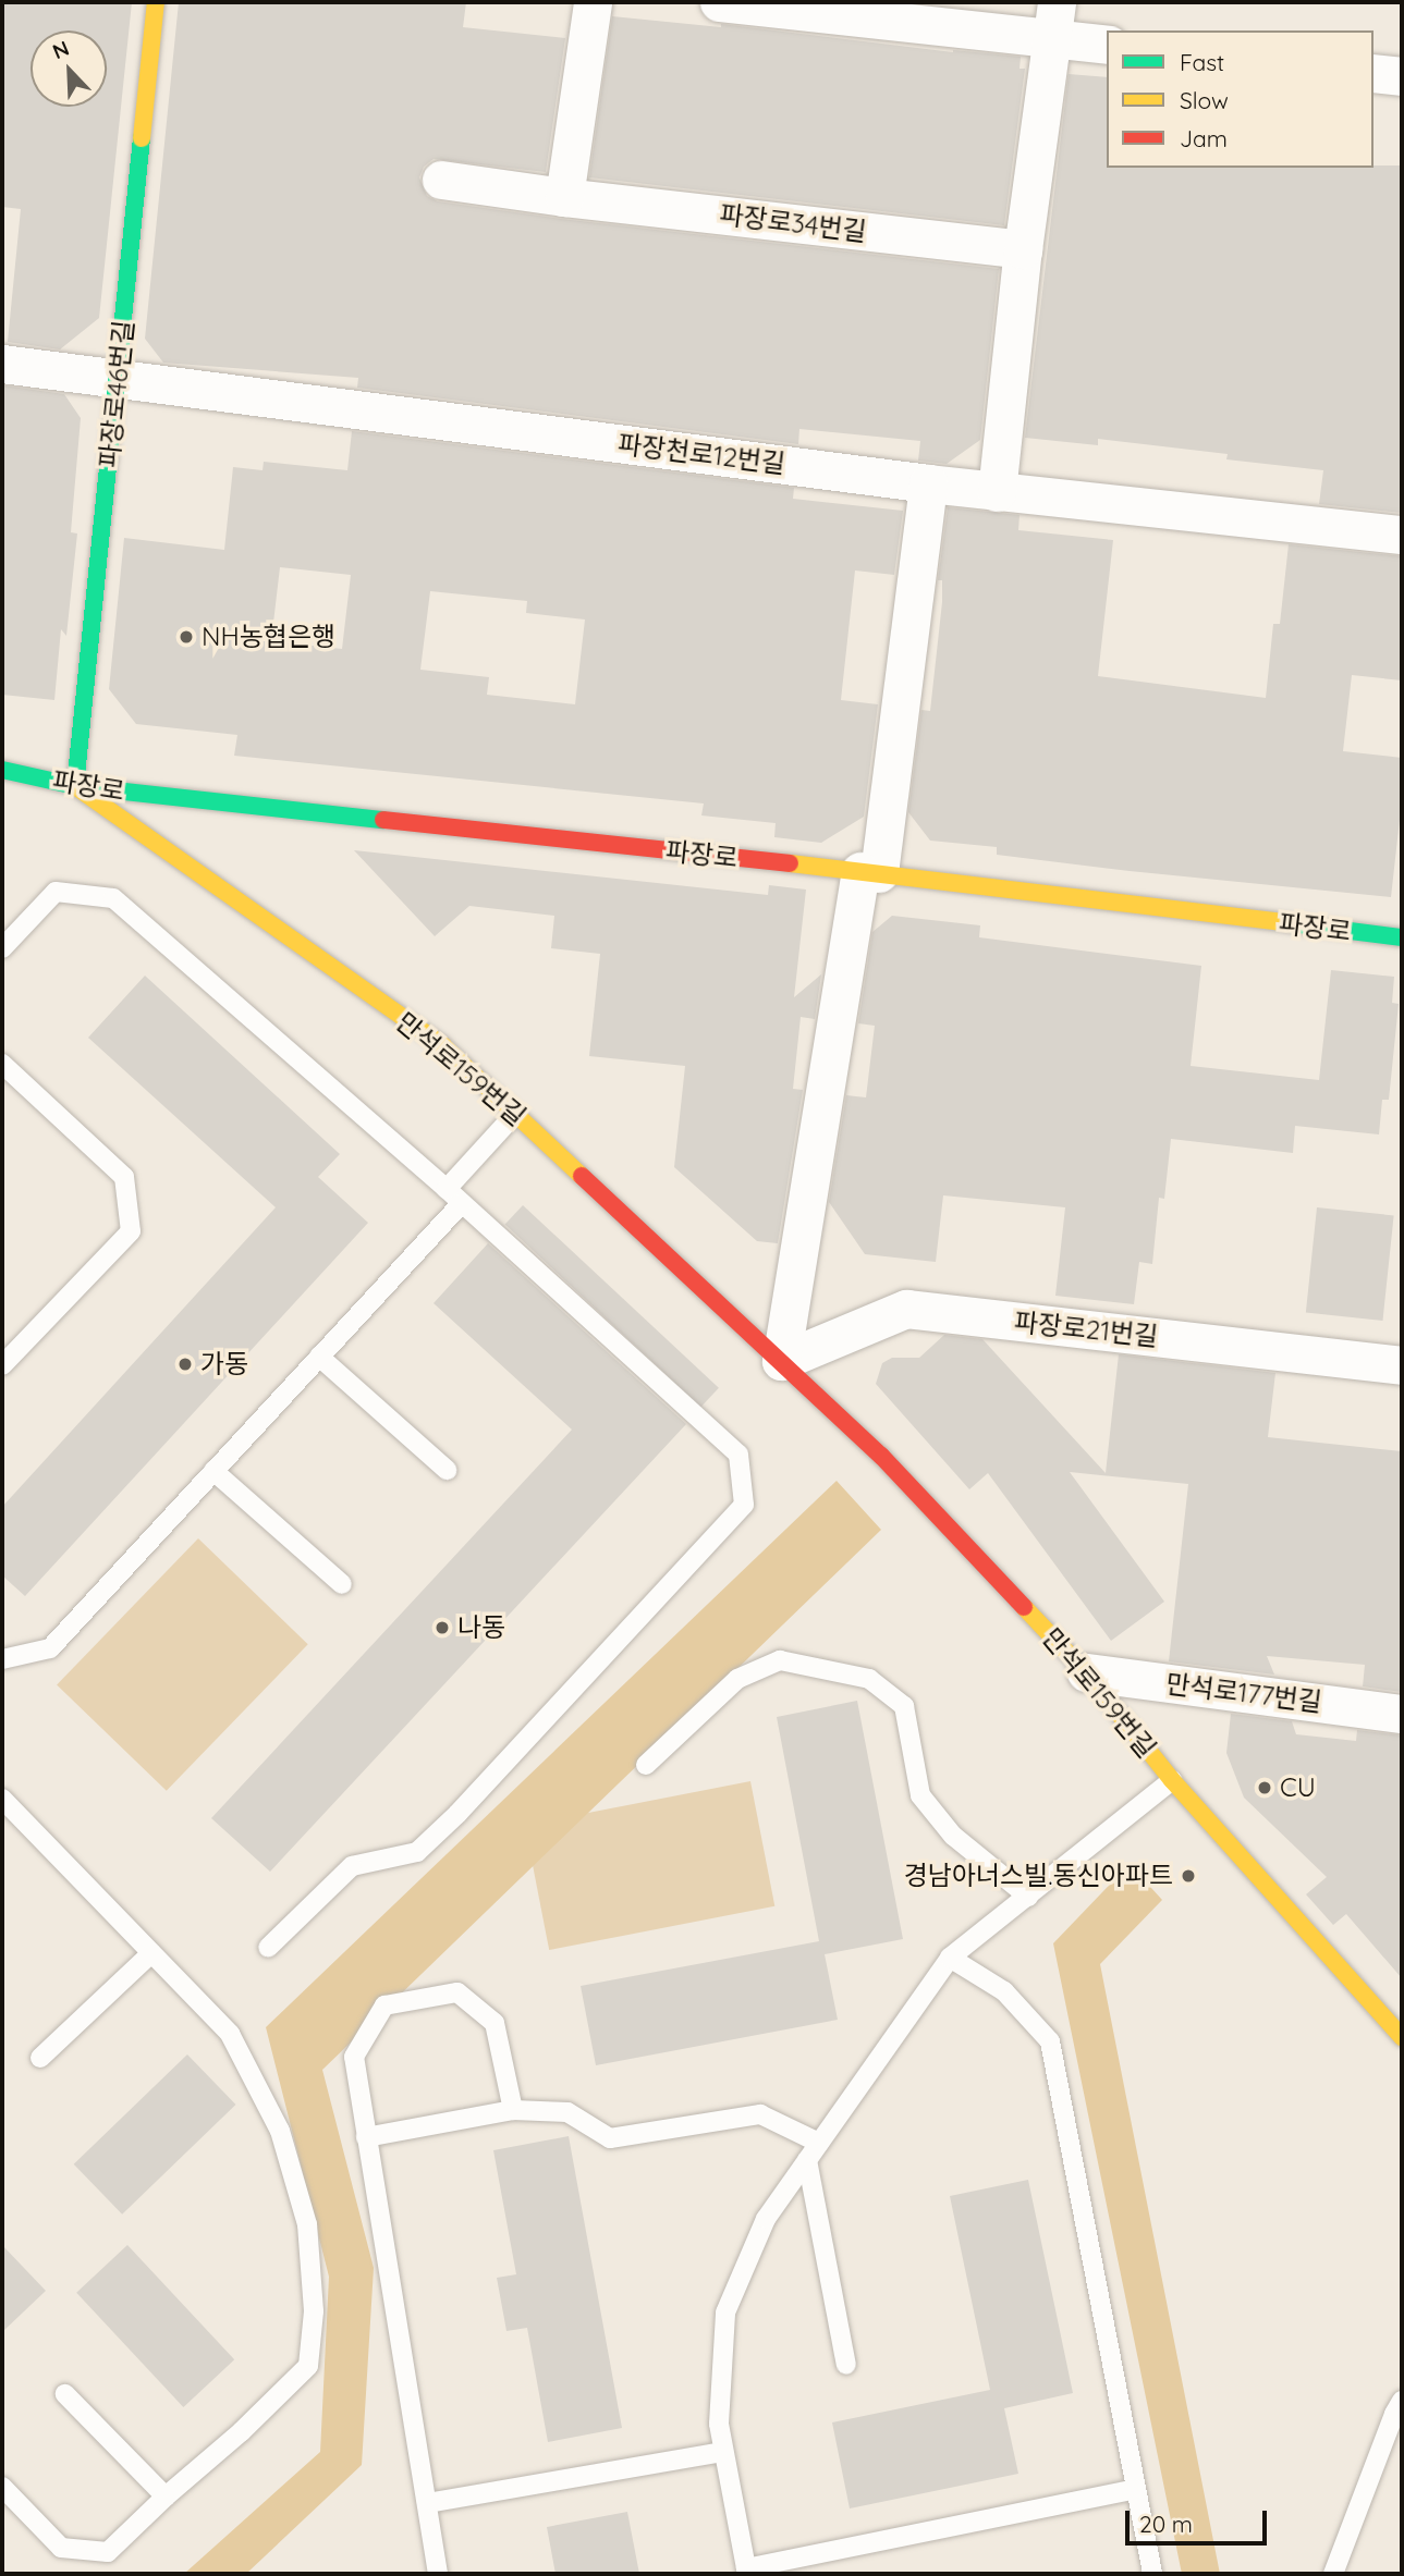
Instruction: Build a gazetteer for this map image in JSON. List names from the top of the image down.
{
  "streets": {
    "street": [
      "파장로34번길",
      "파장로46번길",
      "파장천로12번길",
      "파장로",
      "만석로159번길",
      "파장로21번길",
      "만석로177번길"
    ]
  },
  "crossings": [
    ["파장로46번길", "파장천로12번길"],
    ["파장로46번길", "파장로"],
    ["파장로46번길", "만석로159번길"],
    ["파장로", "만석로159번길"],
    ["만석로159번길", "파장로21번길"],
    ["만석로159번길", "만석로177번길"]
  ],
  "places": [
    "NH농협은행",
    "가동",
    "나동",
    "CU",
    "경남아너스빌.동신아파트"
  ],
  "legend": ["Fast", "Slow", "Jam"],
  "scale_bar": "20 m",
  "north": "top left"
}
